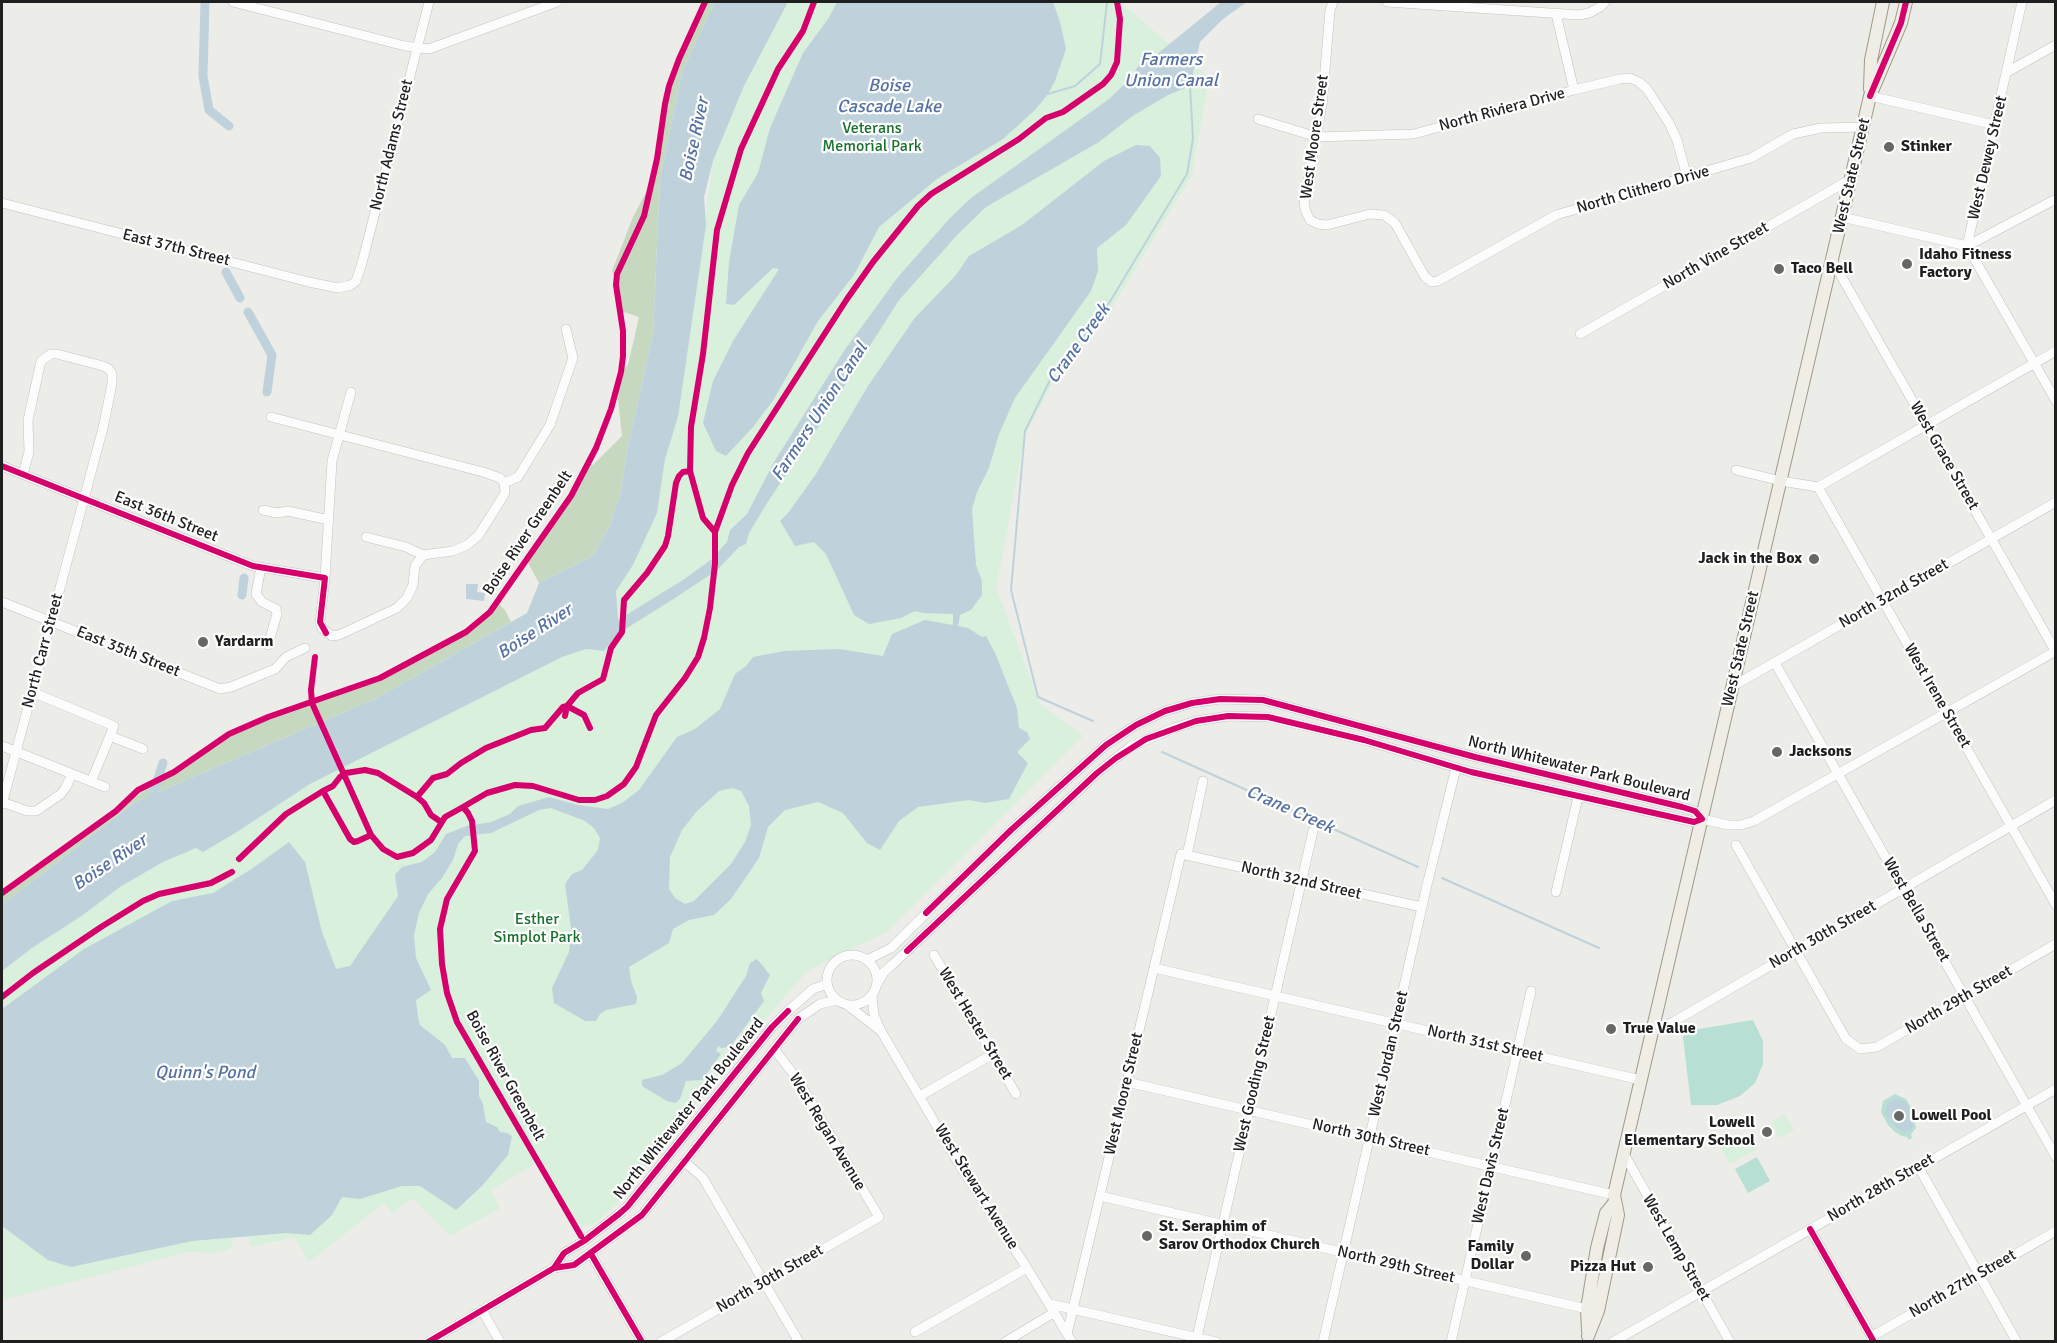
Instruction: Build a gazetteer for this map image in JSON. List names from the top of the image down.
{
  "streets": {
    "main road": ["West State Street"],
    "street": [
      "North Riviera Drive",
      "West Moore Street",
      "North Adams Street",
      "West Dewey Street",
      "North Clithero Drive",
      "East 37th Street",
      "North Vine Street",
      "West Grace Street",
      "East 36th Street",
      "North 32nd Street",
      "North Carr Street",
      "East 35th Street",
      "West Irene Street",
      "North Whitewater Park Boulevard",
      "West Bella Street",
      "North 30th Street",
      "North 29th Street",
      "West Hester Street",
      "North 31st Street",
      "West Jordan Street",
      "West Gooding Street",
      "West Regan Avenue",
      "West Davis Street",
      "West Stewart Avenue",
      "North 28th Street",
      "West Lemp Street",
      "North 27th Street"
    ],
    "cycle path": ["Boise River Greenbelt"]
  },
  "crossings": [
    ["North Riviera Drive", "West Moore Street"],
    ["North Riviera Drive", "North Clithero Drive"],
    ["West Moore Street", "North Clithero Drive"],
    ["West Moore Street", "North 32nd Street"],
    ["West Moore Street", "North 30th Street"],
    ["West Moore Street", "North 29th Street"],
    ["West Moore Street", "North 31st Street"],
    ["West Moore Street", "West Stewart Avenue"],
    ["North Adams Street", "East 37th Street"],
    ["West State Street", "North Clithero Drive"],
    ["West State Street", "North Vine Street"],
    ["West State Street", "West Grace Street"],
    ["West State Street", "North 32nd Street"],
    ["West State Street", "North Whitewater Park Boulevard"],
    ["West State Street", "North 30th Street"],
    ["West State Street", "North 29th Street"],
    ["West State Street", "North 31st Street"],
    ["West State Street", "West Lemp Street"],
    ["West Grace Street", "North 32nd Street"],
    ["East 36th Street", "North Carr Street"],
    ["North 32nd Street", "West Irene Street"],
    ["North 32nd Street", "West Bella Street"],
    ["North 32nd Street", "West Jordan Street"],
    ["North 32nd Street", "West Gooding Street"],
    ["North Carr Street", "East 35th Street"],
    ["West Irene Street", "North 30th Street"],
    ["North Whitewater Park Boulevard", "West Jordan Street"],
    ["North Whitewater Park Boulevard", "West Regan Avenue"],
    ["North Whitewater Park Boulevard", "West Stewart Avenue"],
    ["West Bella Street", "North 30th Street"],
    ["West Bella Street", "North 29th Street"],
    ["West Bella Street", "North 28th Street"],
    ["North 30th Street", "North 29th Street"],
    ["North 30th Street", "West Jordan Street"],
    ["North 30th Street", "West Gooding Street"],
    ["North 30th Street", "West Regan Avenue"],
    ["North 30th Street", "West Davis Street"],
    ["North 29th Street", "West Jordan Street"],
    ["North 29th Street", "West Gooding Street"],
    ["North 29th Street", "West Davis Street"],
    ["North 31st Street", "West Jordan Street"],
    ["North 31st Street", "West Gooding Street"],
    ["North 31st Street", "West Davis Street"],
    ["North 28th Street", "West Lemp Street"]
  ],
  "water": [
    "Farmers Union Canal",
    "Boise Cascade Lake",
    "Boise River",
    "Crane Creek",
    "Quinn's Pond"
  ],
  "parks": ["Veterans Memorial Park", "Esther Simplot Park"],
  "places": [
    "Stinker",
    "Idaho Fitness Factory",
    "Taco Bell",
    "Jack in the Box",
    "Yardarm",
    "Jacksons",
    "True Value",
    "Lowell Pool",
    "Lowell Elementary School",
    "St. Seraphim of Sarov Orthodox Church",
    "Family Dollar",
    "Pizza Hut"
  ]
}
